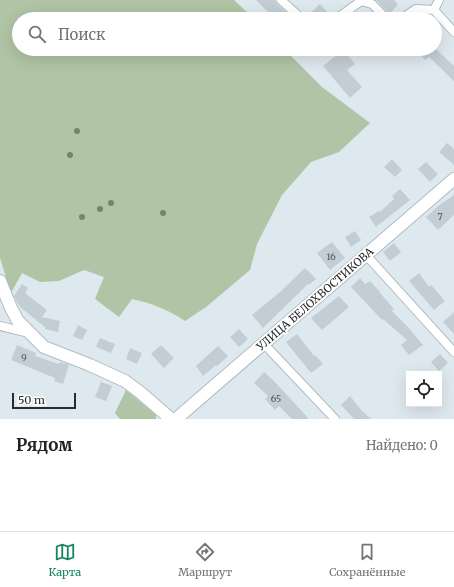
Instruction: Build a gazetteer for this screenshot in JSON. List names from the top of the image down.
{
  "streets": {
    "main road": ["УЛИЦА БЕЛОХВОСТИКОВА"]
  },
  "house_numbers": [
    "7",
    "16",
    "9",
    "65"
  ],
  "scale_bar": "50 m",
  "page": {
    "search": "Поиск",
    "scale": "50 m",
    "heading": ["Рядом", "Найдено: 0"],
    "nav": ["Карта", "Маршрут", "Сохранённые"]
  }
}
